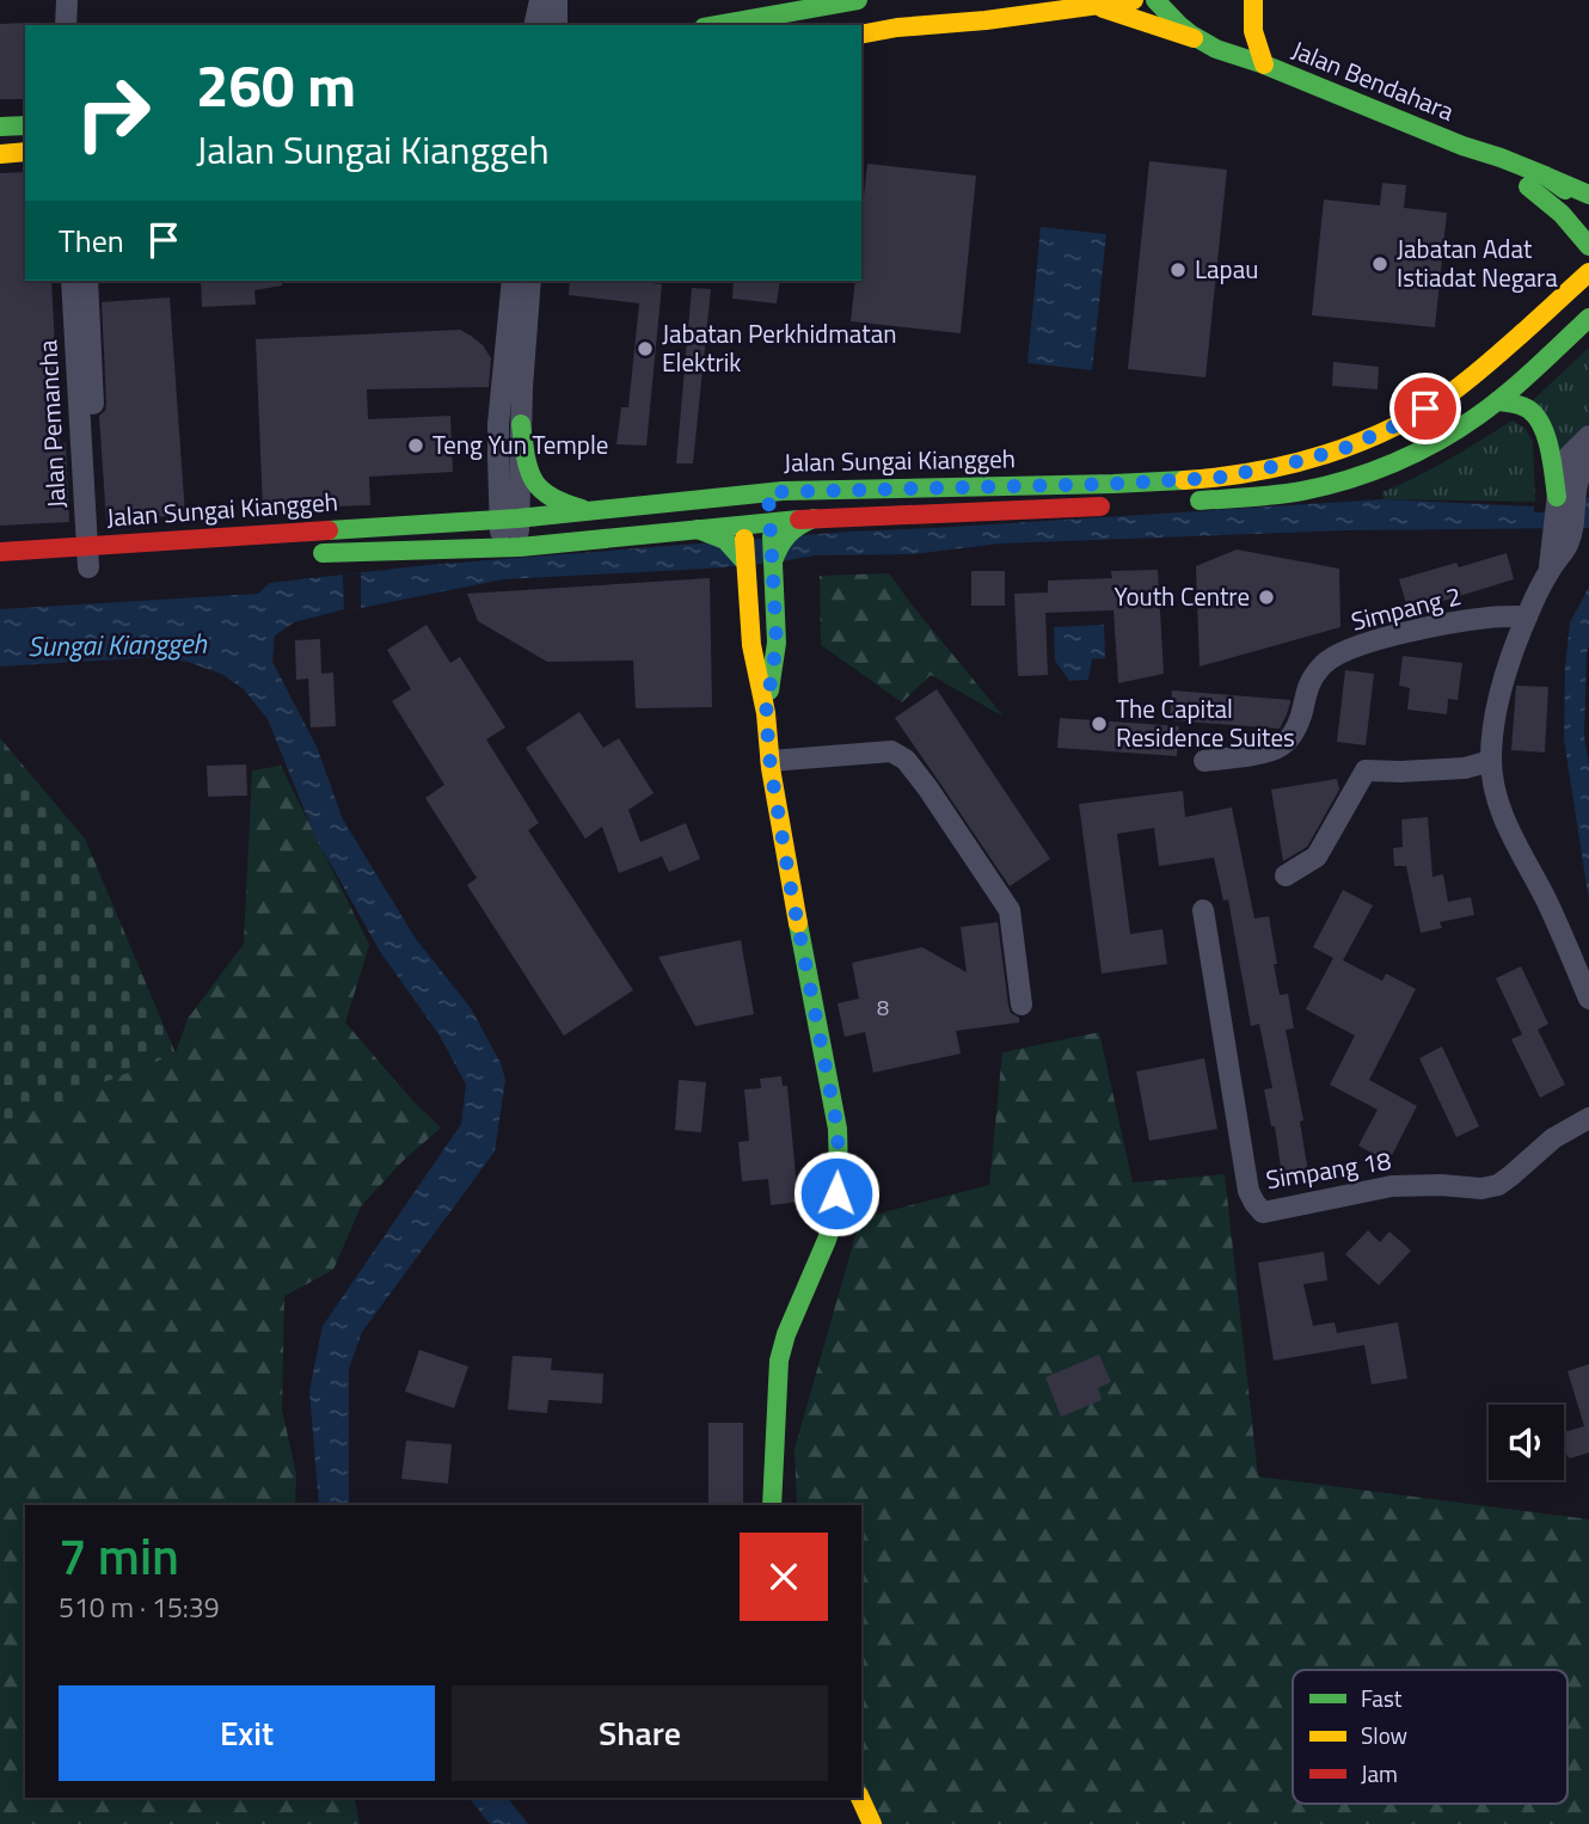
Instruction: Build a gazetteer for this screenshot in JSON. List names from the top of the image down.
{
  "streets": {
    "main road": ["Jalan Bendahara", "Jalan Sungai Kianggeh"],
    "street": ["Jalan Pemancha", "Simpang 2", "Simpang 18"]
  },
  "crossings": [
    ["Jalan Pemancha", "Jalan Sungai Kianggeh"]
  ],
  "water": ["Sungai Kianggeh"],
  "places": [
    "Jabatan Adat Istiadat Negara",
    "Lapau",
    "Jabatan Perkhidmatan Elektrik",
    "Teng Yun Temple",
    "Youth Centre",
    "The Capital Residence Suites"
  ],
  "house_numbers": ["8"],
  "legend": ["Fast", "Slow", "Jam"],
  "page": {
    "turn": ["260 m", "Jalan Sungai Kianggeh"],
    "then": "Then",
    "heading": ["7 min", "510 m · 15:39"],
    "buttons": ["Exit", "Share"]
  }
}
